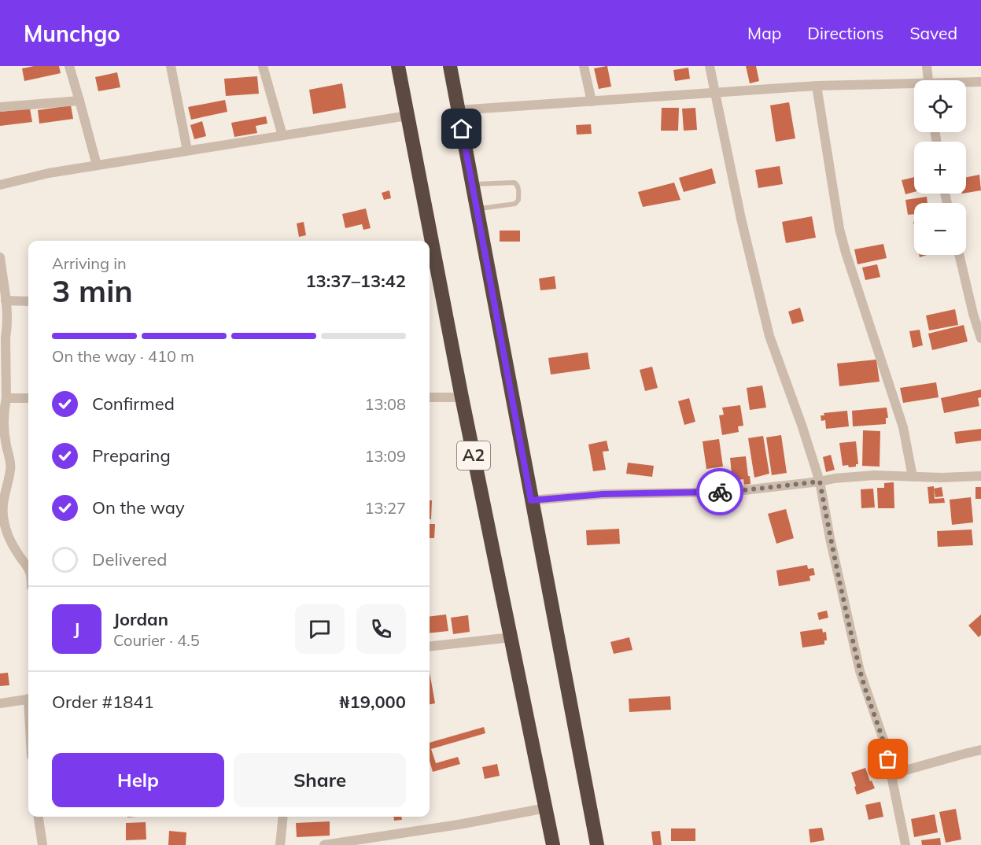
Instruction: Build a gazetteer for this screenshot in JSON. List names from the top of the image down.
{
  "streets": {
    "highway": ["A2"]
  },
  "page": {
    "header": "Munchgo",
    "nav": ["Map", "Directions", "Saved"],
    "map_buttons": ["+", "−"],
    "heading": ["3 min", "Arriving in", "13:37–13:42"],
    "panel": [
      "Jordan",
      "Courier · 4.5",
      "Order #1841",
      "₦19,000"
    ],
    "bar": "On the way · 410 m",
    "list": [
      ["Confirmed", "13:08"],
      ["Preparing", "13:09"],
      ["On the way", "13:27"],
      "Delivered"
    ],
    "round": "J",
    "buttons": ["Help", "Share"]
  }
}
